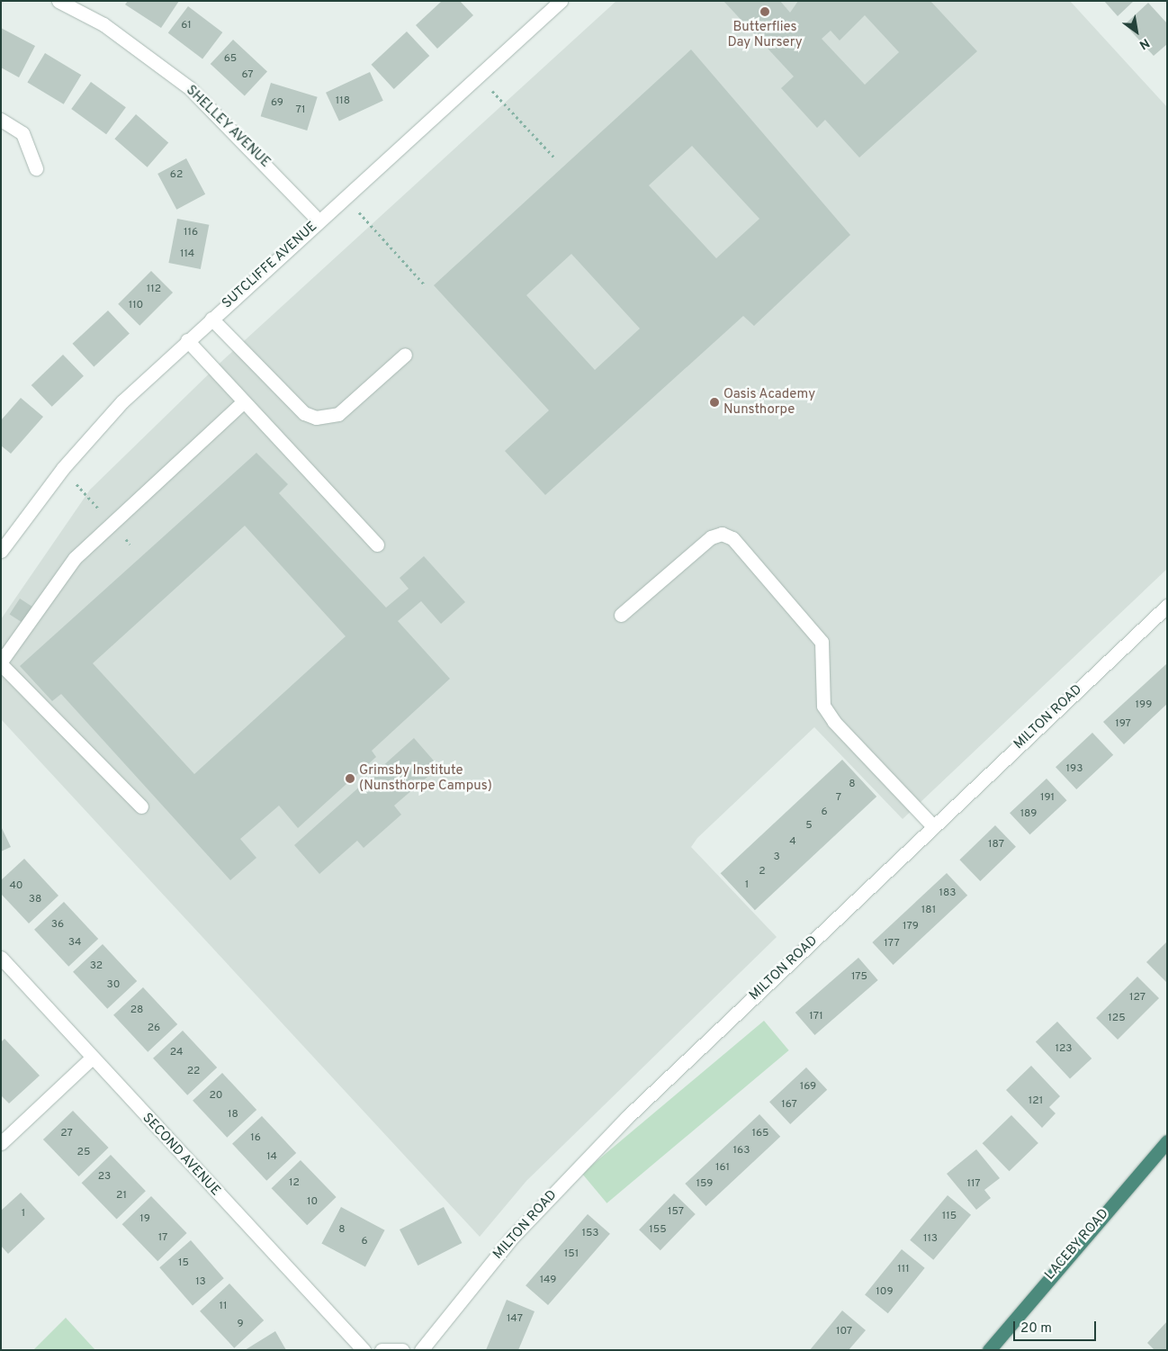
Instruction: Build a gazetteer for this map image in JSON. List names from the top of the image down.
{
  "streets": {
    "highway": ["LACEBY ROAD"],
    "street": [
      "SHELLEY AVENUE",
      "SUTCLIFFE AVENUE",
      "MILTON ROAD",
      "SECOND AVENUE"
    ]
  },
  "crossings": [
    ["SHELLEY AVENUE", "SUTCLIFFE AVENUE"]
  ],
  "places": ["Butterflies Day Nursery", "Oasis Academy Nunsthorpe", "Grimsby Institute (Nunsthorpe Campus)"],
  "house_numbers": [
    "61",
    "65",
    "67",
    "118",
    "69",
    "71",
    "62",
    "116",
    "114",
    "112",
    "110",
    "199",
    "197",
    "193",
    "8",
    "7",
    "191",
    "6",
    "189",
    "5",
    "4",
    "187",
    "3",
    "2",
    "1",
    "40",
    "183",
    "38",
    "181",
    "36",
    "179",
    "34",
    "177",
    "32",
    "175",
    "30",
    "127",
    "28",
    "171",
    "125",
    "26",
    "123",
    "24",
    "22",
    "169",
    "20",
    "121",
    "167",
    "18",
    "27",
    "165",
    "16",
    "163",
    "25",
    "14",
    "161",
    "23",
    "12",
    "159",
    "117",
    "21",
    "10",
    "157",
    "1",
    "115",
    "19",
    "8",
    "155",
    "153",
    "17",
    "113",
    "6",
    "151",
    "15",
    "111",
    "149",
    "13",
    "109",
    "11",
    "147",
    "9",
    "107"
  ],
  "scale_bar": "20 m",
  "north": "bottom right"
}
